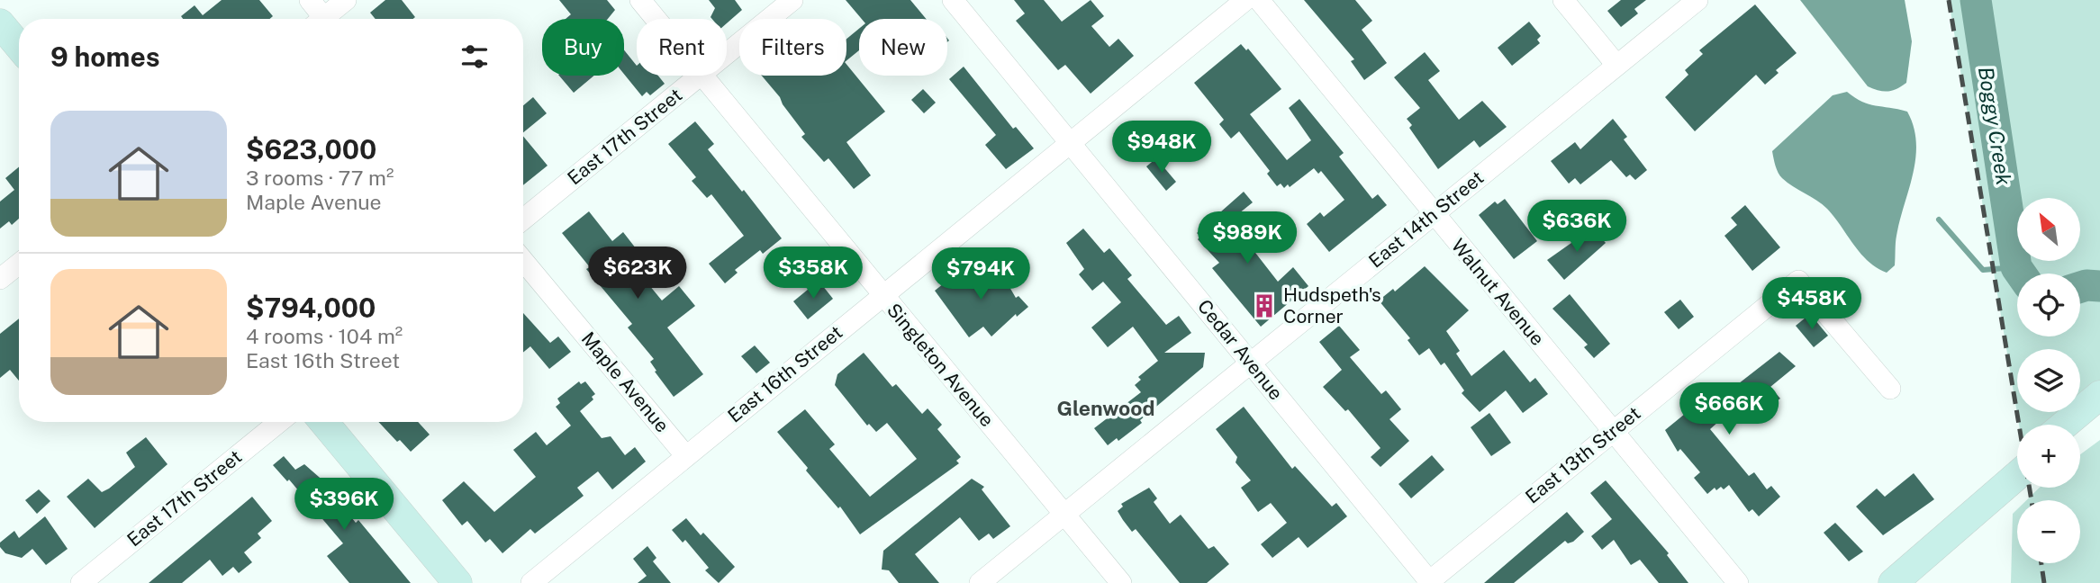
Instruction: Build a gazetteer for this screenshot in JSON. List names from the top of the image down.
{
  "streets": {
    "street": [
      "East 17th Street",
      "East 14th Street",
      "Walnut Avenue",
      "Cedar Avenue",
      "Singleton Avenue",
      "East 16th Street",
      "Maple Avenue",
      "East 13th Street"
    ]
  },
  "crossings": [
    ["East 14th Street", "Walnut Avenue"],
    ["East 14th Street", "Cedar Avenue"],
    ["East 14th Street", "Singleton Avenue"],
    ["Walnut Avenue", "East 13th Street"],
    ["Cedar Avenue", "East 16th Street"],
    ["Cedar Avenue", "East 13th Street"],
    ["Singleton Avenue", "East 16th Street"],
    ["East 16th Street", "Maple Avenue"]
  ],
  "districts": ["Glenwood"],
  "water": ["Boggy Creek"],
  "places": {
    "building": ["Hudspeth's Corner"]
  },
  "north": "top left",
  "page": {
    "chip": [
      "Buy",
      "Rent",
      "Filters",
      "New"
    ],
    "heading": "9 homes",
    "list": [
      {
        "name": "$623,000",
        "note": "3 rooms · 77 m² · Maple Avenue"
      },
      {
        "name": "$794,000",
        "note": "4 rooms · 104 m² · East 16th Street"
      }
    ],
    "price": [
      "$948K",
      "$636K",
      "$989K",
      "$623K",
      "$358K",
      "$794K",
      "$458K",
      "$666K",
      "$396K"
    ],
    "map_buttons": ["+", "−"]
  }
}
